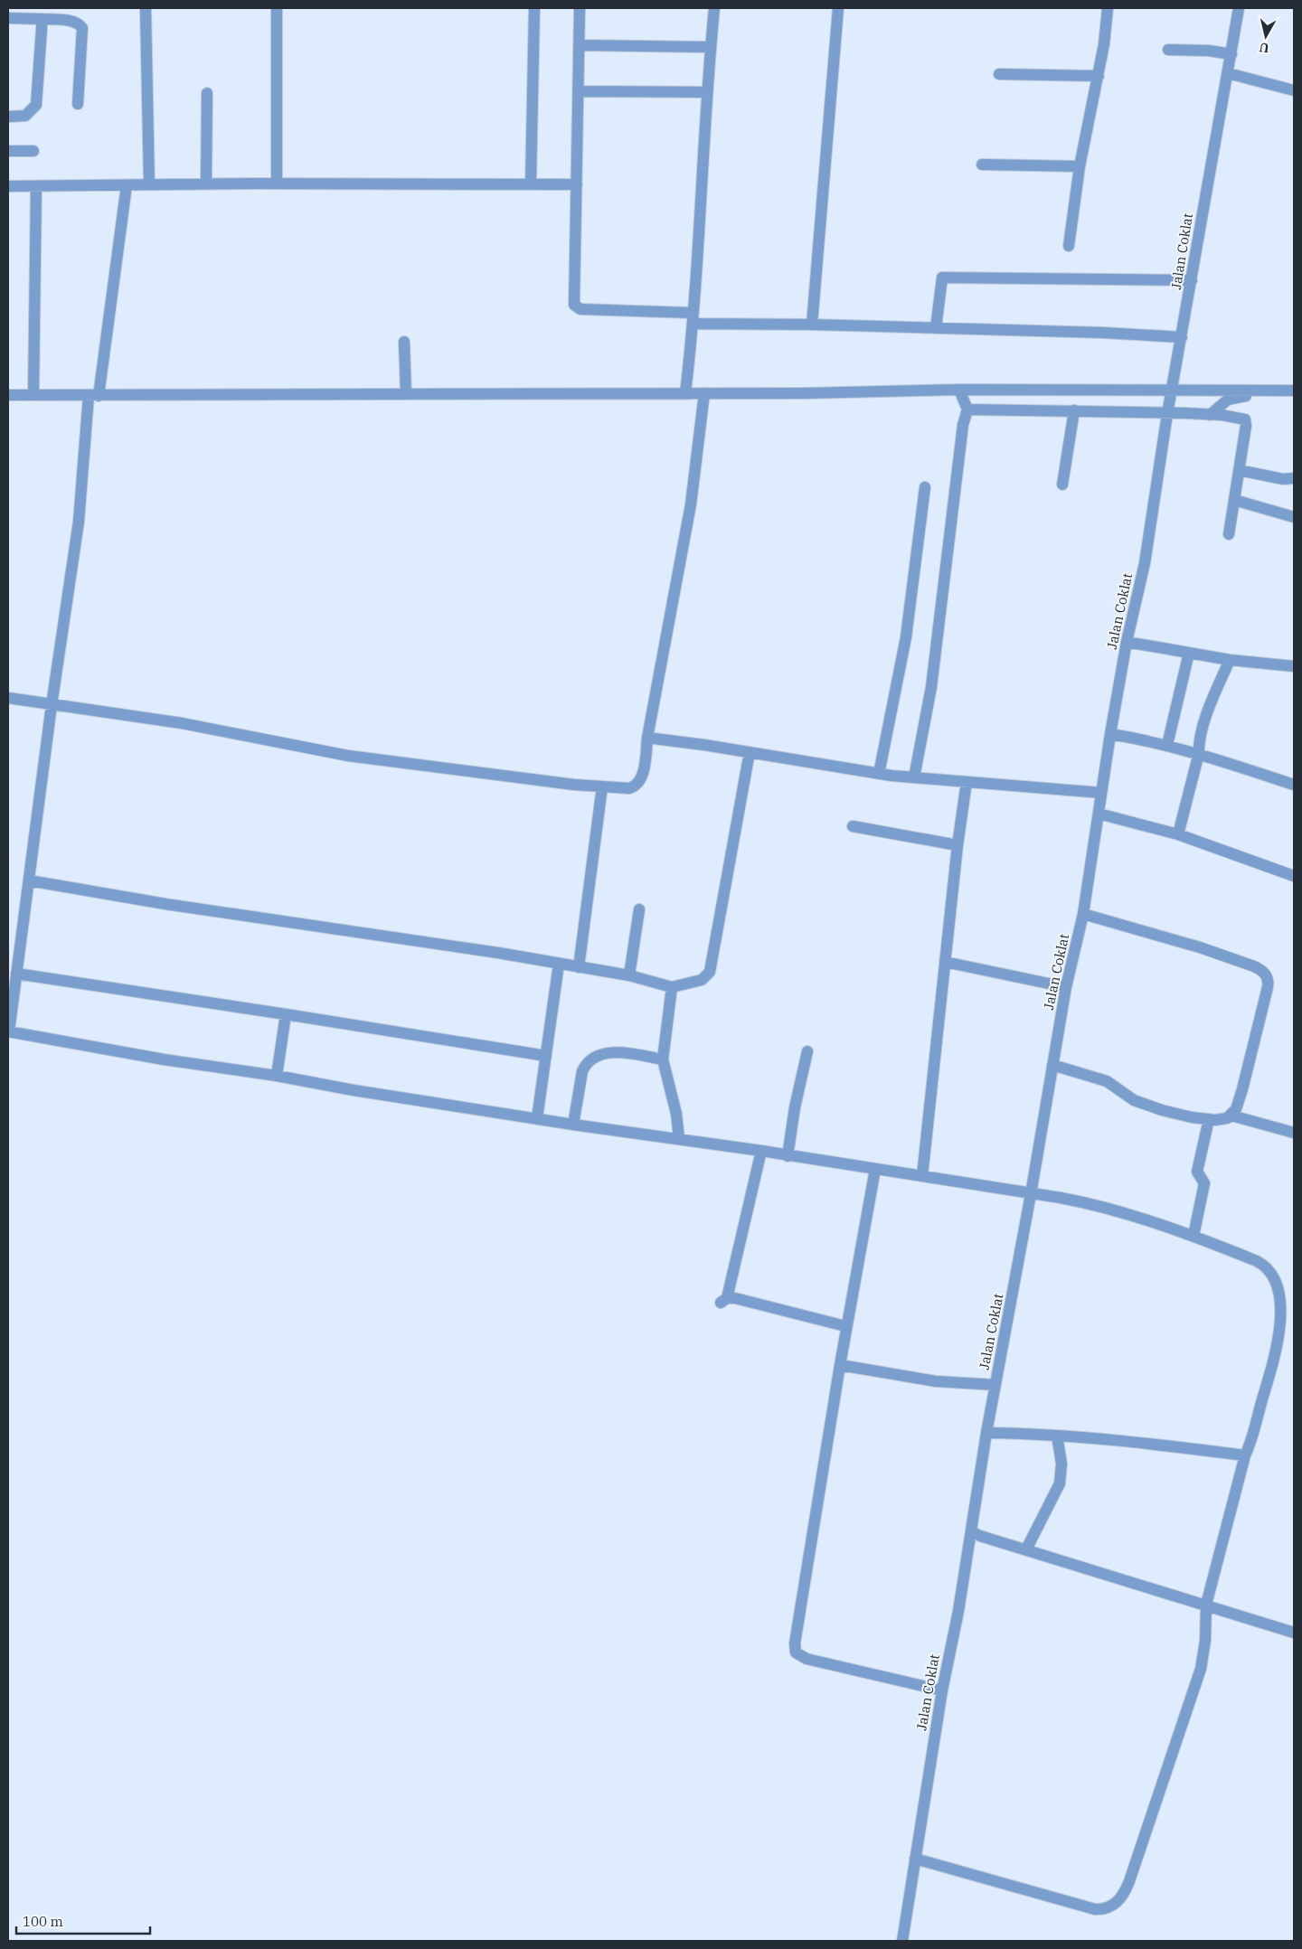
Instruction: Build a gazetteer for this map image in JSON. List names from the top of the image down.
{
  "streets": {
    "street": ["Jalan Coklat"]
  },
  "scale_bar": "100 m",
  "north": "bottom"
}
